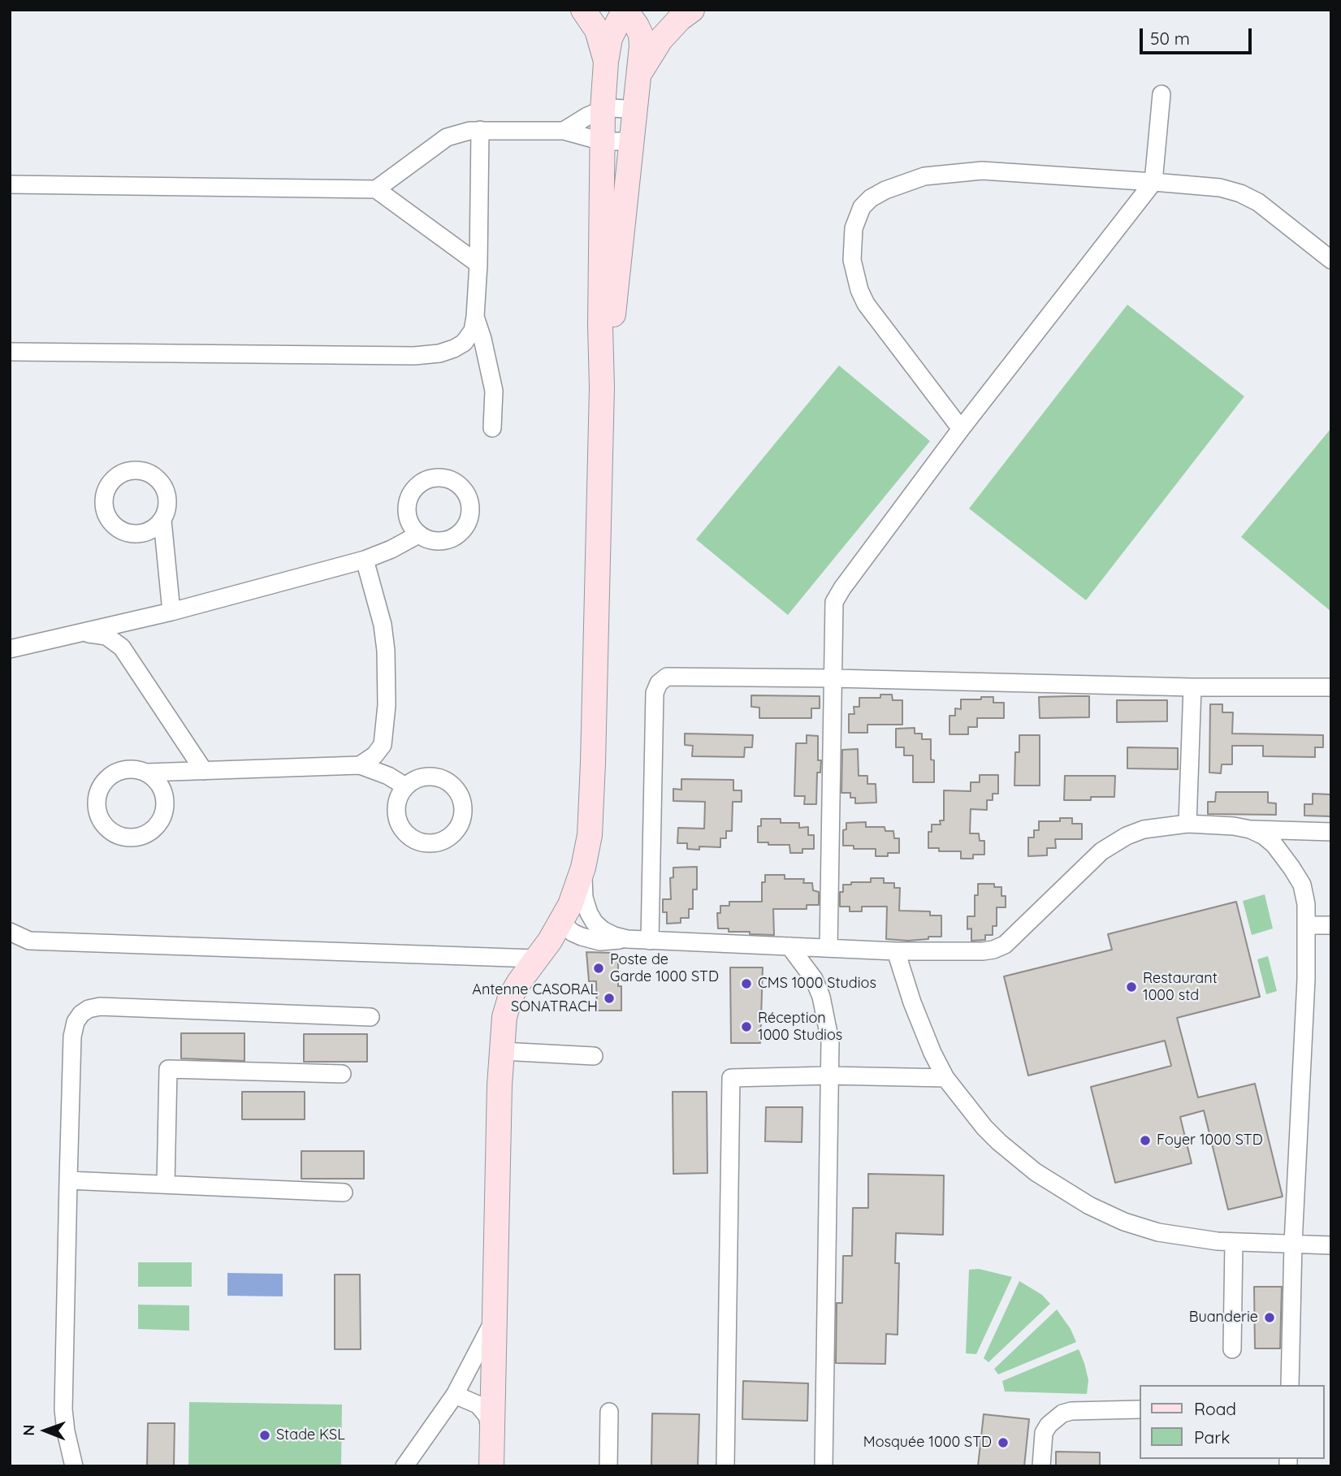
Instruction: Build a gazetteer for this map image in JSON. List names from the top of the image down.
{
  "places": [
    "Poste de Garde 1000 STD",
    "CMS 1000 Studios",
    "Restaurant 1000 std",
    "Antenne CASORAL SONATRACH",
    "Réception 1000 Studios",
    "Foyer 1000 STD",
    "Buanderie",
    "Stade KSL",
    "Mosquée 1000 STD"
  ],
  "legend": ["Road", "Park"],
  "scale_bar": "50 m",
  "north": "left"
}
